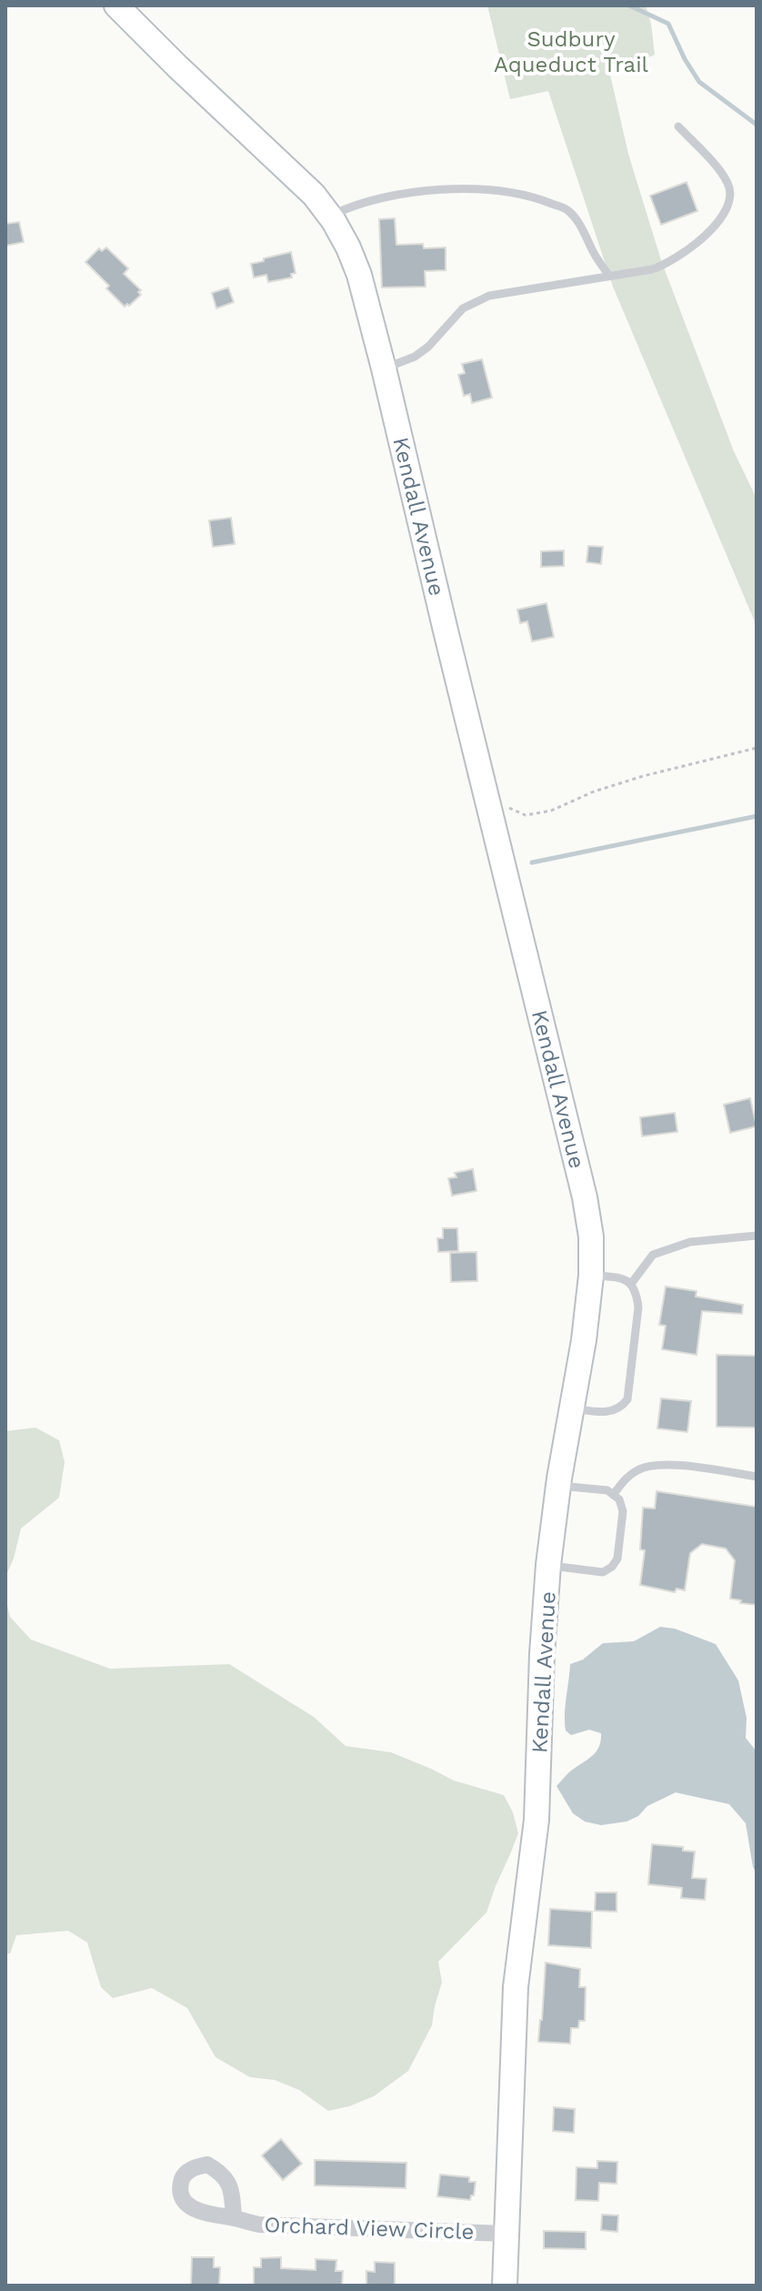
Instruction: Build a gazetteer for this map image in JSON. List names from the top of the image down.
{
  "streets": {
    "main road": ["Kendall Avenue"],
    "street": ["Orchard View Circle"]
  },
  "crossings": [
    ["Kendall Avenue", "Orchard View Circle"]
  ],
  "parks": ["Sudbury Aqueduct Trail"]
}
